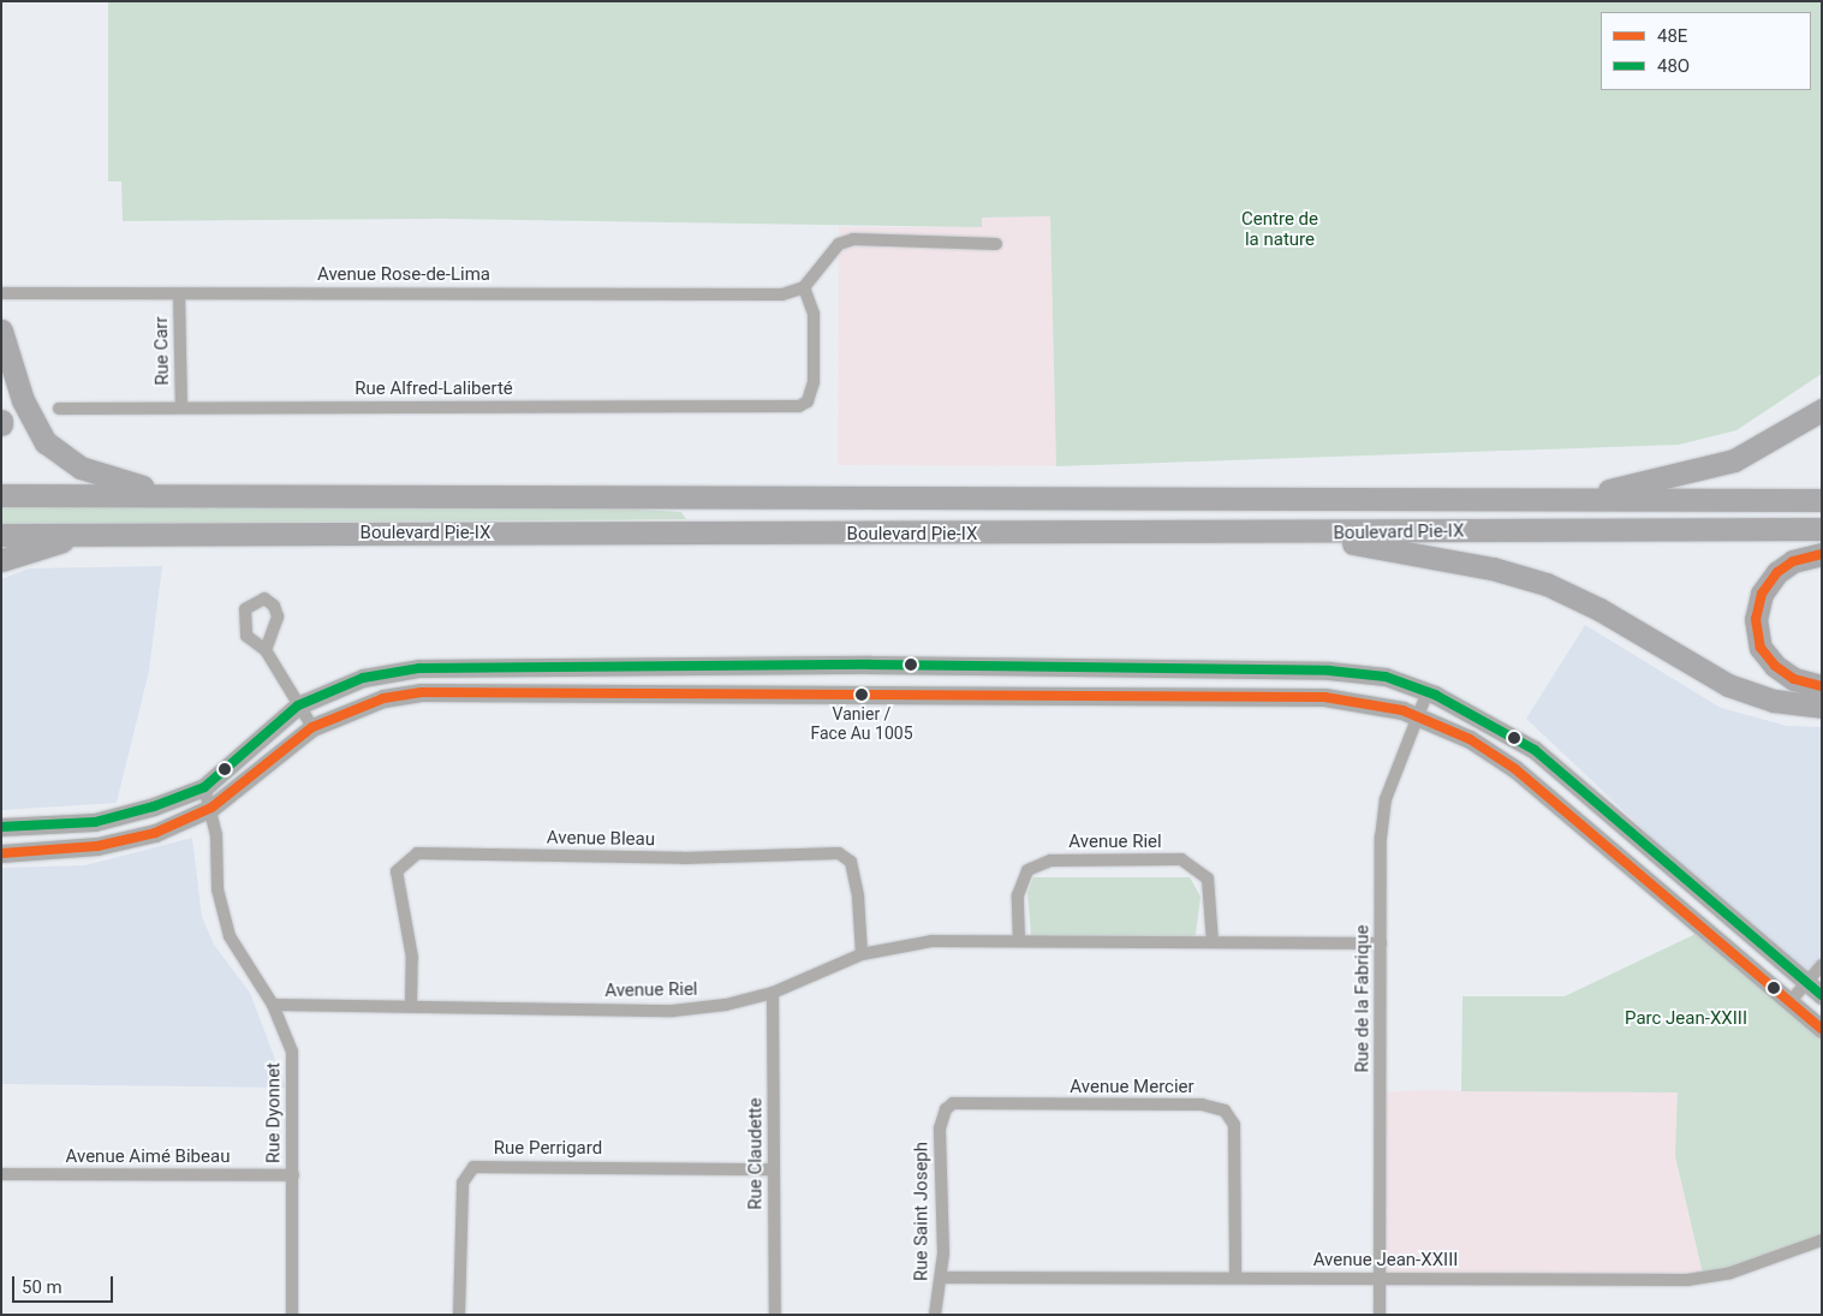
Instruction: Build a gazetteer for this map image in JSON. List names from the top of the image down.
{
  "streets": {
    "highway": ["Boulevard Pie-IX"],
    "street": [
      "Avenue Rose-de-Lima",
      "Rue Carr",
      "Rue Alfred-Laliberté",
      "Avenue Bleau",
      "Avenue Riel",
      "Rue de la Fabrique",
      "Avenue Mercier",
      "Rue Dyonnet",
      "Rue Perrigard",
      "Rue Claudette",
      "Avenue Aimé Bibeau",
      "Rue Saint Joseph",
      "Avenue Jean-XXIII"
    ]
  },
  "crossings": [
    ["Avenue Rose-de-Lima", "Rue Carr"],
    ["Avenue Rose-de-Lima", "Rue Alfred-Laliberté"],
    ["Rue Carr", "Rue Alfred-Laliberté"],
    ["Avenue Bleau", "Avenue Riel"],
    ["Avenue Riel", "Rue de la Fabrique"],
    ["Avenue Riel", "Rue Dyonnet"],
    ["Avenue Riel", "Rue Claudette"],
    ["Rue de la Fabrique", "Avenue Jean-XXIII"],
    ["Avenue Mercier", "Rue Saint Joseph"],
    ["Avenue Mercier", "Avenue Jean-XXIII"],
    ["Rue Dyonnet", "Avenue Aimé Bibeau"],
    ["Rue Perrigard", "Rue Claudette"],
    ["Rue Saint Joseph", "Avenue Jean-XXIII"]
  ],
  "parks": ["Centre de la nature", "Parc Jean-XXIII"],
  "places": ["Vanier / Face Au 1005"],
  "lines": ["transit line 48E", "transit line 48O"],
  "legend": ["48E", "48O"],
  "scale_bar": "50 m"
}
